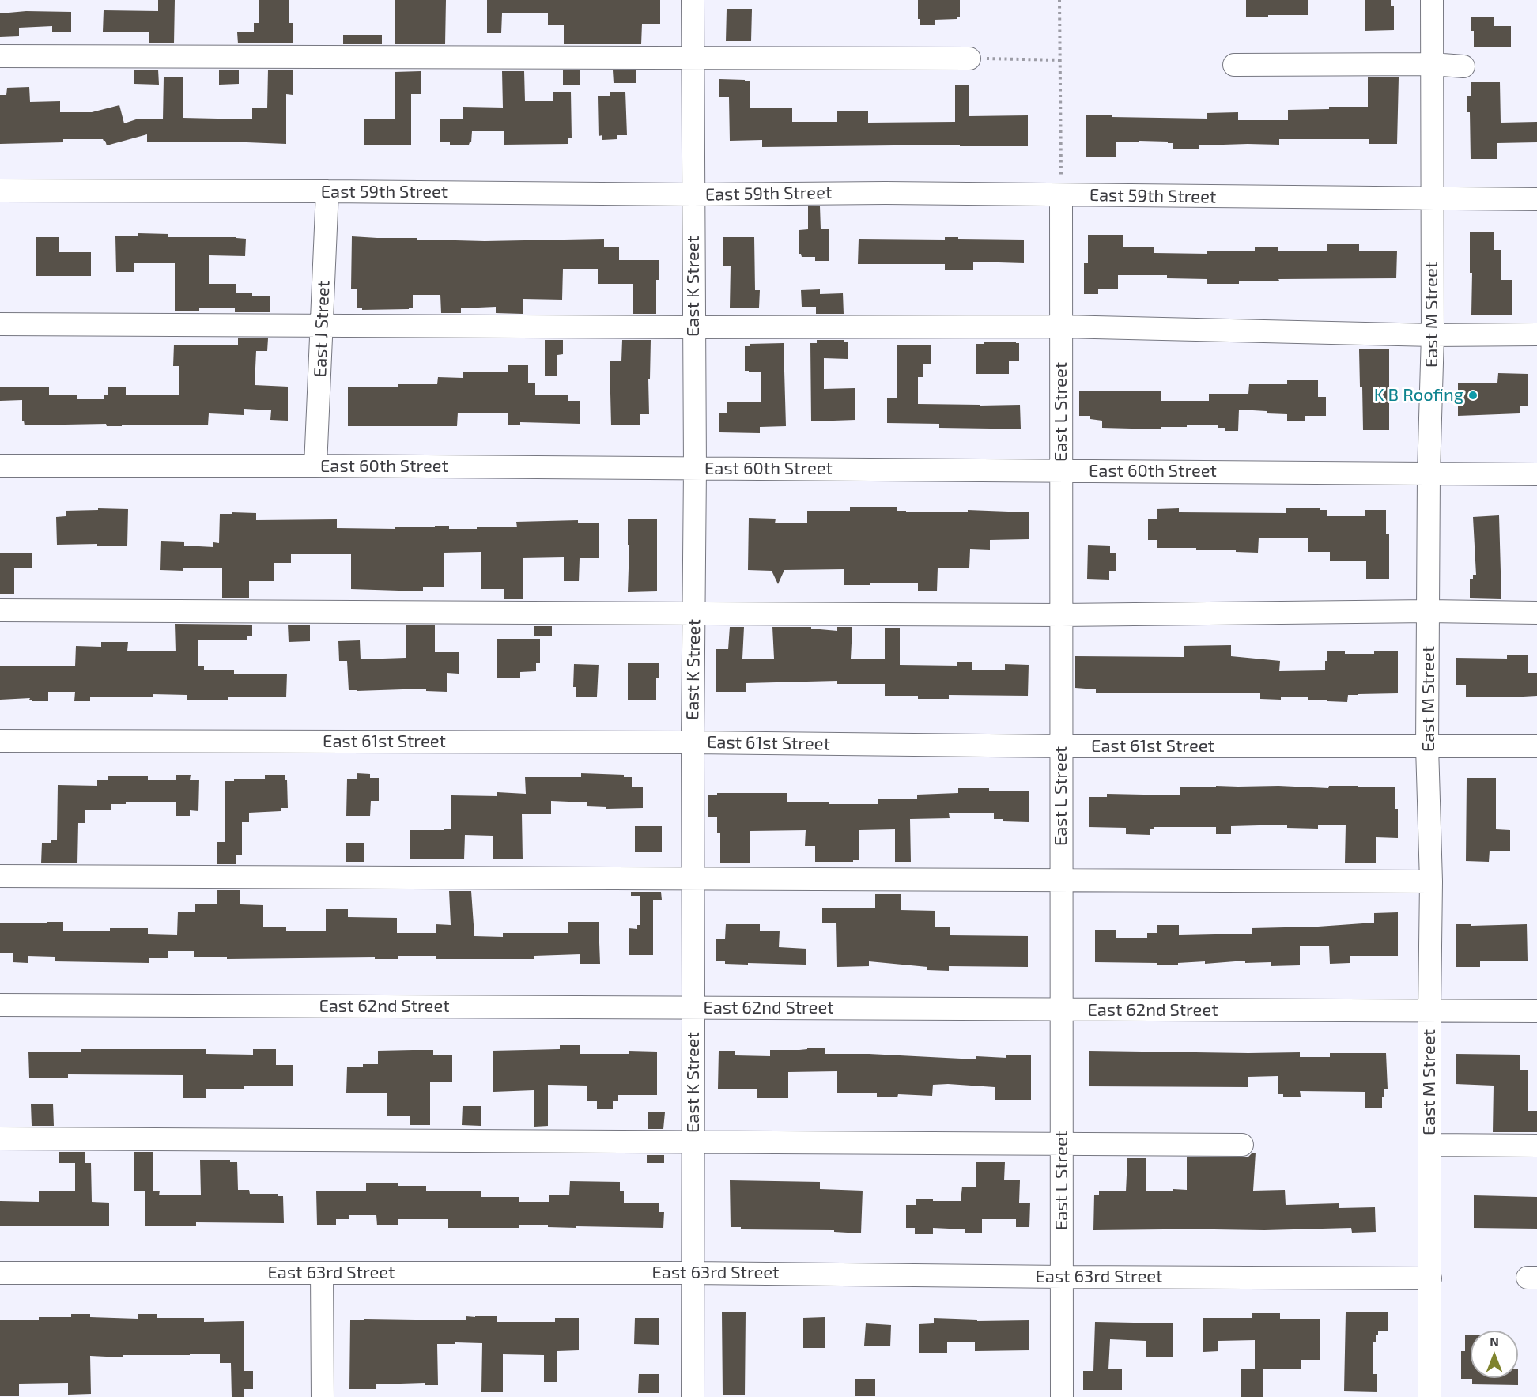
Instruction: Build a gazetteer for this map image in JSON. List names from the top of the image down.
{
  "streets": {
    "street": [
      "East 59th Street",
      "East K Street",
      "East M Street",
      "East J Street",
      "East L Street",
      "East 60th Street",
      "East 61st Street",
      "East 62nd Street",
      "East 63rd Street"
    ]
  },
  "crossings": [
    ["East 59th Street", "East K Street"],
    ["East 59th Street", "East M Street"],
    ["East 59th Street", "East J Street"],
    ["East 59th Street", "East L Street"],
    ["East K Street", "East 60th Street"],
    ["East K Street", "East 61st Street"],
    ["East K Street", "East 62nd Street"],
    ["East K Street", "East 63rd Street"],
    ["East M Street", "East 60th Street"],
    ["East M Street", "East 61st Street"],
    ["East M Street", "East 62nd Street"],
    ["East M Street", "East 63rd Street"],
    ["East J Street", "East 60th Street"],
    ["East L Street", "East 60th Street"],
    ["East L Street", "East 61st Street"],
    ["East L Street", "East 62nd Street"],
    ["East L Street", "East 63rd Street"]
  ],
  "places": ["K B Roofing"],
  "north": "top"
}
